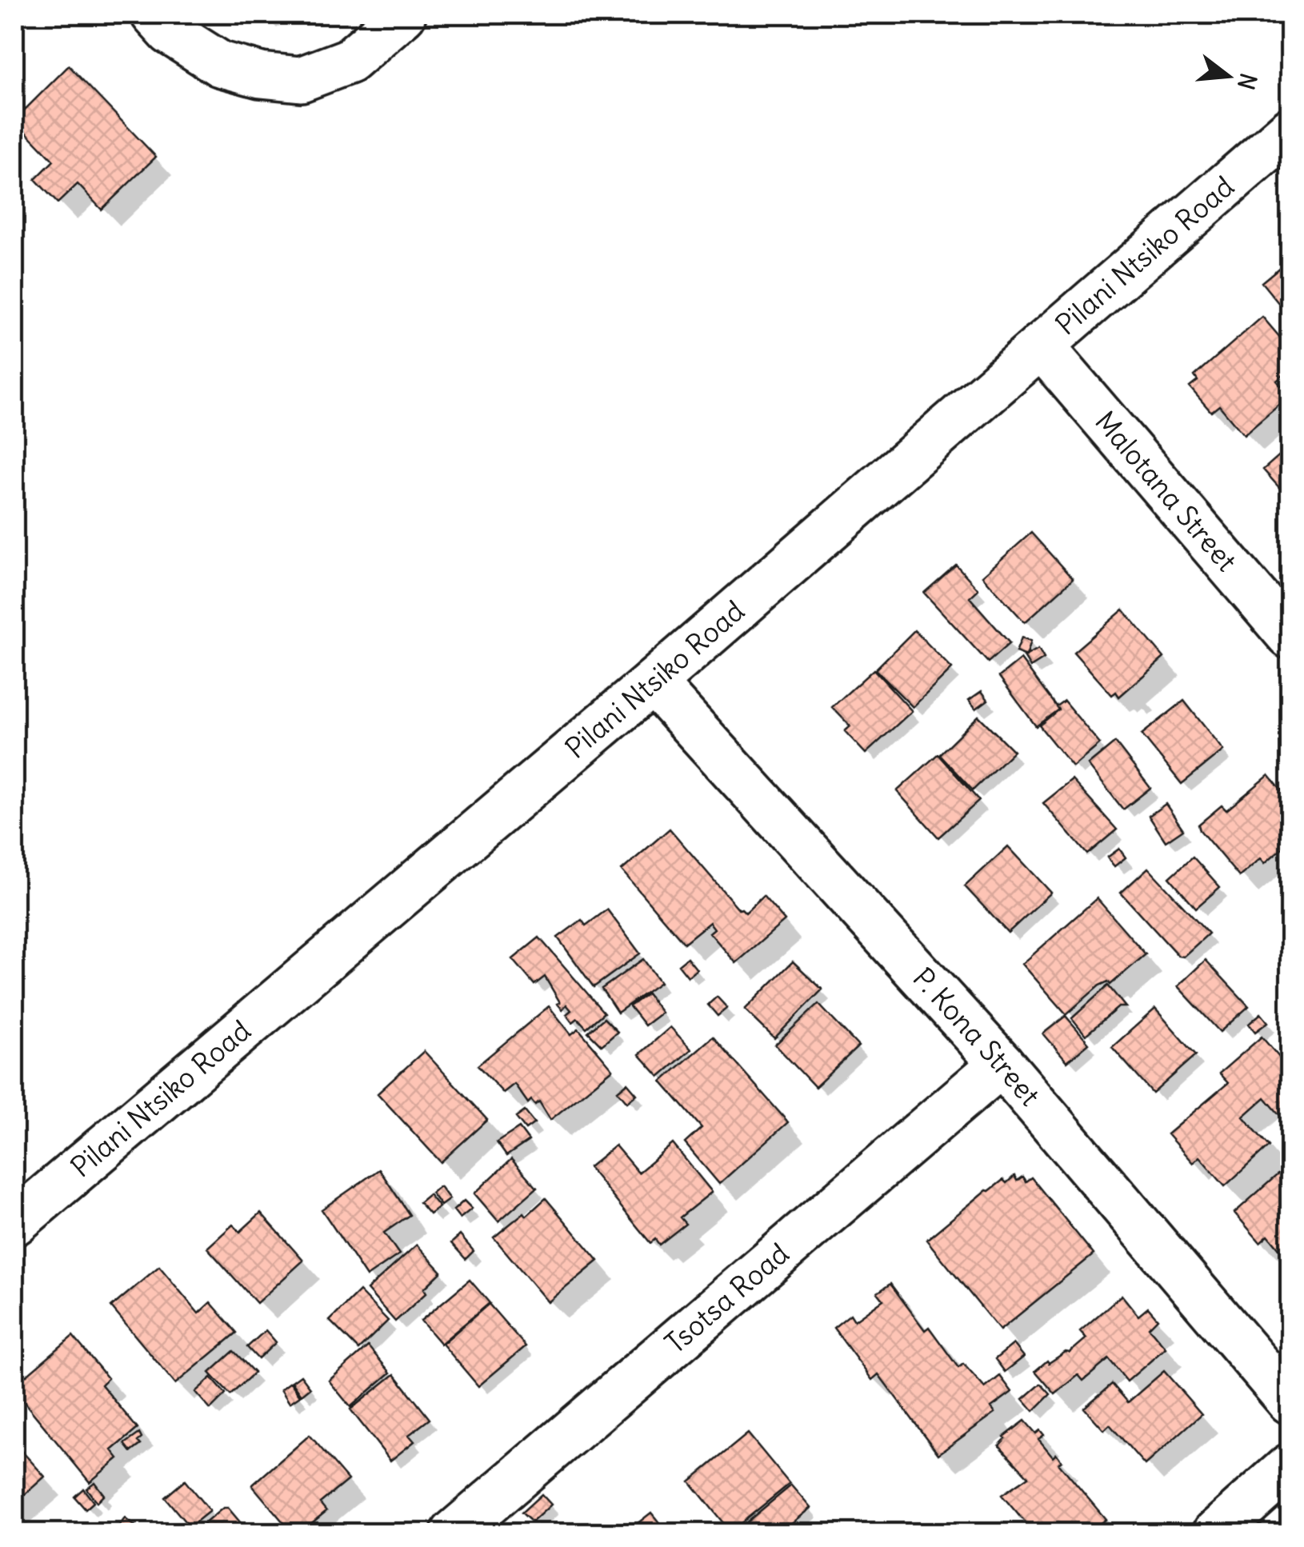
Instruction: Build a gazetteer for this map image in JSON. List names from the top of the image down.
{
  "streets": {
    "street": [
      "Pilani Ntsiko Road",
      "Malotana Street",
      "P. Kona Street",
      "Tsotsa Road"
    ]
  },
  "crossings": [
    ["Pilani Ntsiko Road", "Malotana Street"],
    ["Pilani Ntsiko Road", "P. Kona Street"],
    ["P. Kona Street", "Tsotsa Road"]
  ],
  "north": "right"
}
